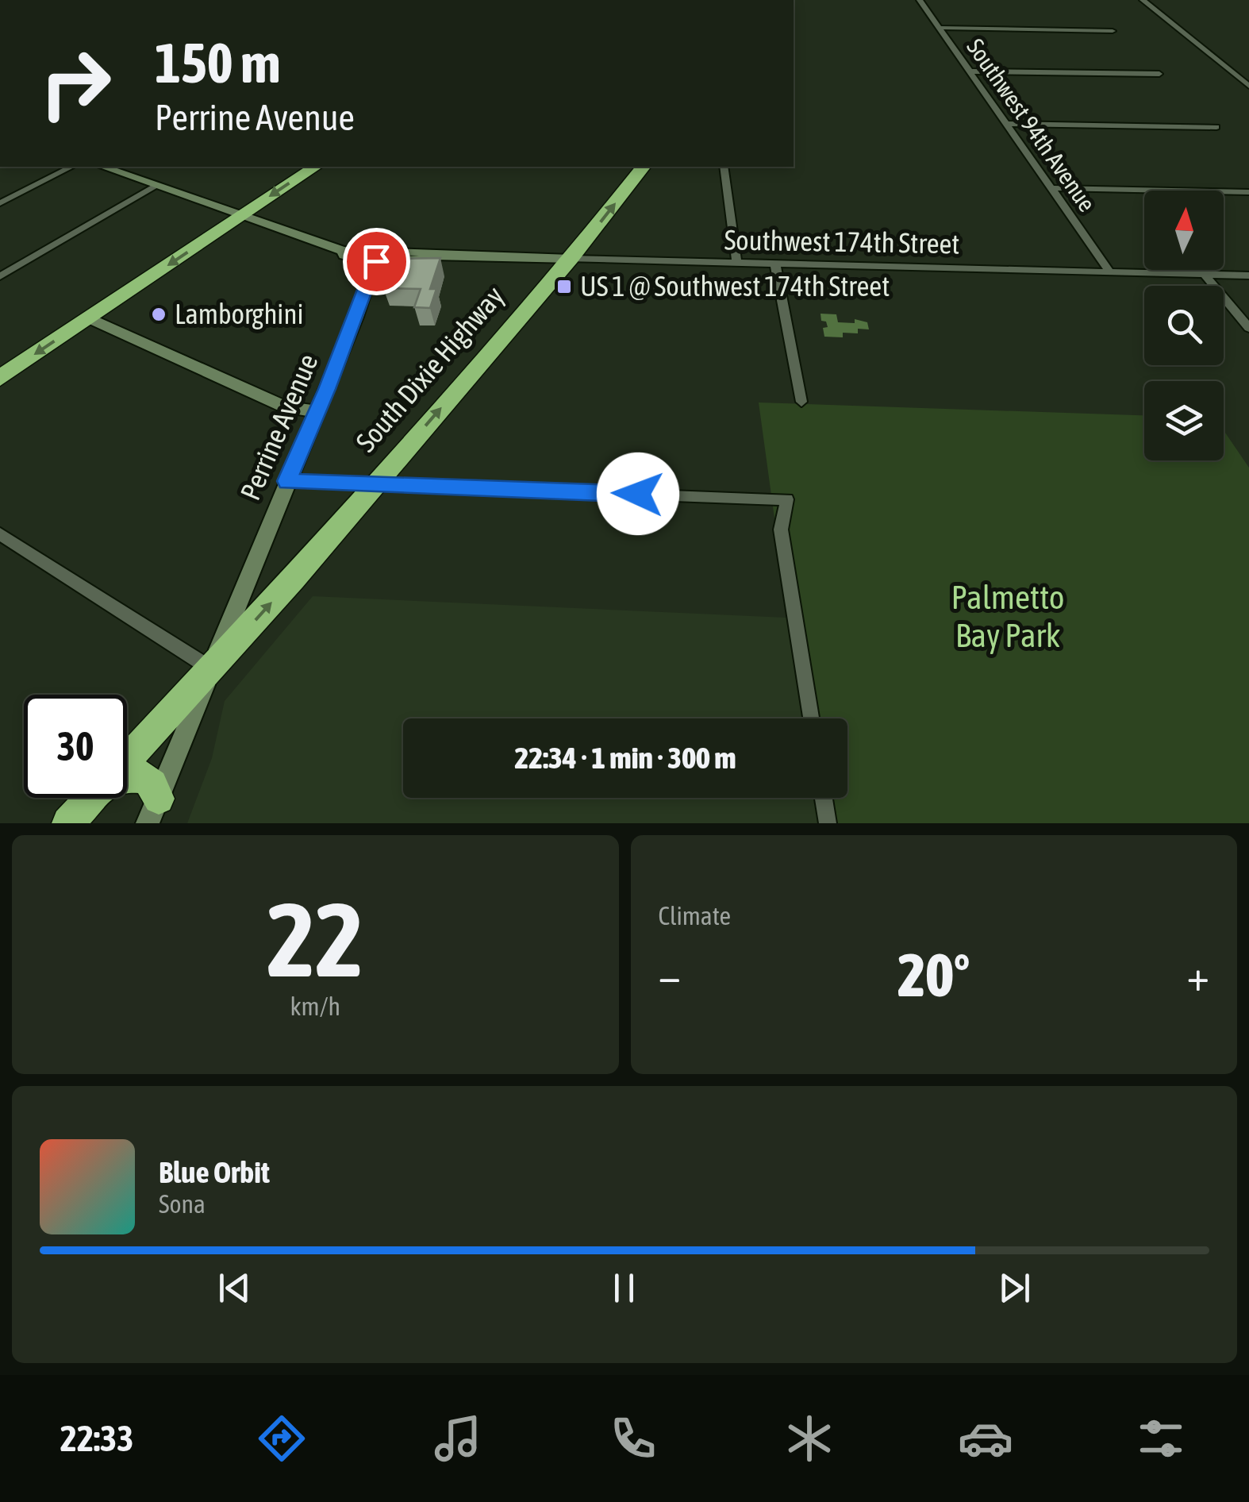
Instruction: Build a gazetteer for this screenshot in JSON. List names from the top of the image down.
{
  "streets": {
    "highway": ["South Dixie Highway"],
    "street": ["Southwest 94th Avenue", "Southwest 174th Street", "Perrine Avenue"]
  },
  "crossings": [
    ["Southwest 94th Avenue", "Southwest 174th Street"],
    ["Southwest 174th Street", "South Dixie Highway"],
    ["Southwest 174th Street", "Perrine Avenue"],
    ["South Dixie Highway", "Perrine Avenue"]
  ],
  "one_way": ["South Dixie Highway"],
  "parks": ["Palmetto Bay Park"],
  "places": {
    "transit": ["US 1 @ Southwest 174th Street"],
    "other": ["Lamborghini"]
  },
  "north": "top",
  "page": {
    "turn": ["150 m", "Perrine Avenue"],
    "limit": "30",
    "trip": "22:34 · 1 min · 300 m",
    "tile": [
      ["22", "km/h"],
      "Climate"
    ],
    "heat": ["−", "20°", "+"],
    "song": ["Blue Orbit", "Sona"],
    "tabs": "22:33"
  }
}
